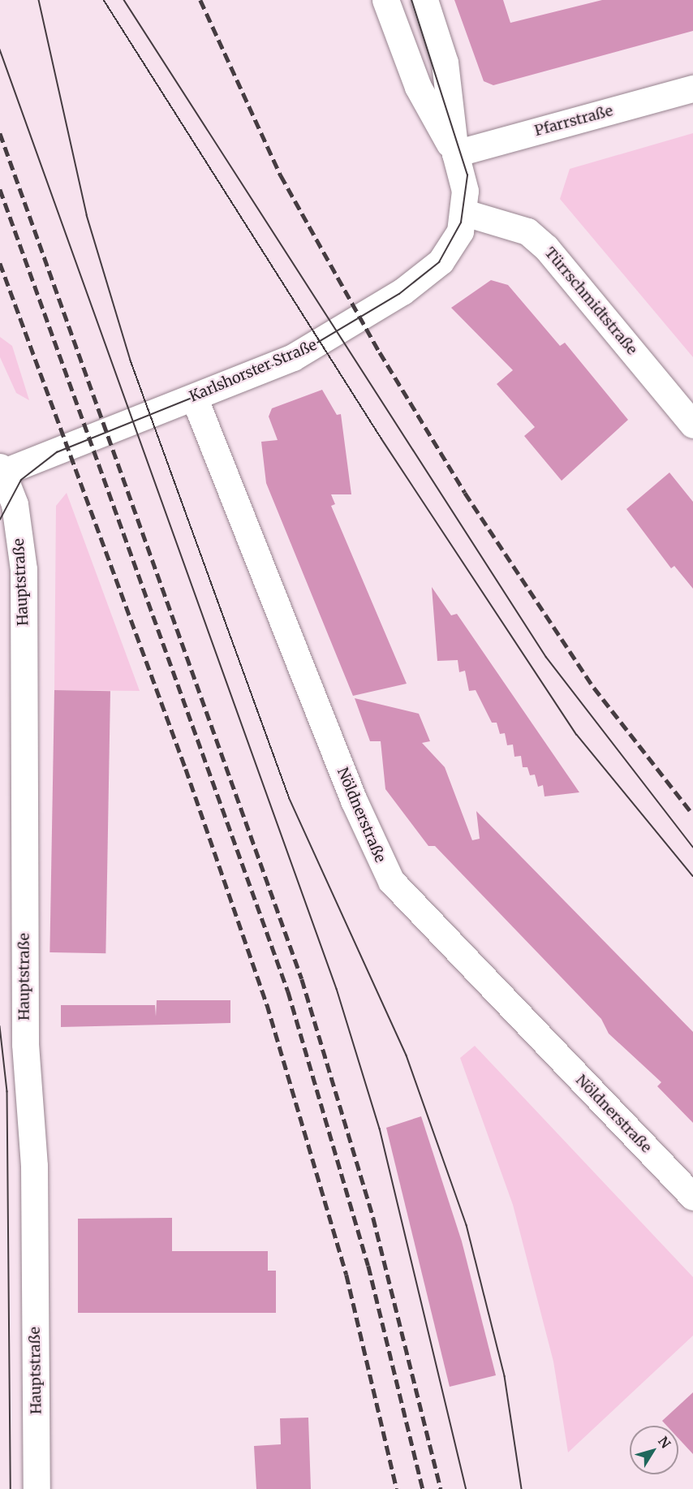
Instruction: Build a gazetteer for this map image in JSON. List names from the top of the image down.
{
  "streets": {
    "main road": [
      "Pfarrstraße",
      "Türrschmidtstraße",
      "Karlshorster Straße",
      "Hauptstraße",
      "Nöldnerstraße"
    ]
  },
  "crossings": [
    ["Türrschmidtstraße", "Karlshorster Straße"],
    ["Karlshorster Straße", "Hauptstraße"],
    ["Karlshorster Straße", "Nöldnerstraße"]
  ],
  "north": "top right"
}
